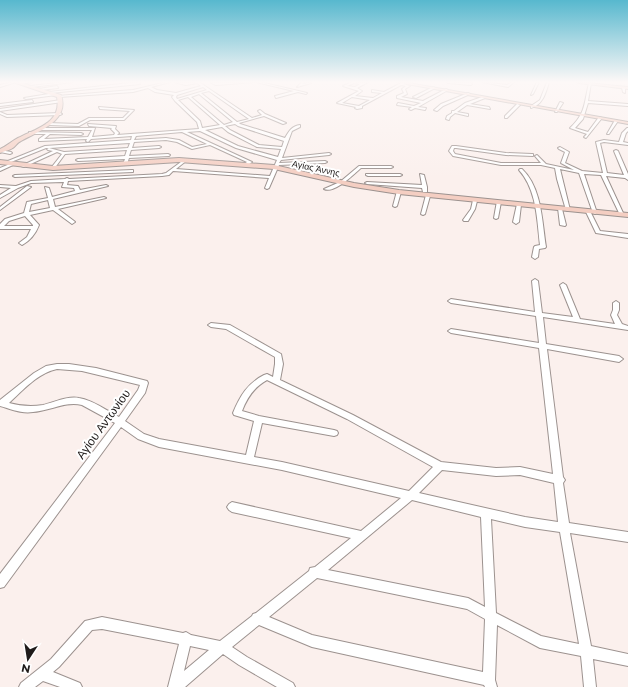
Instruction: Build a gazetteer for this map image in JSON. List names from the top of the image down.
{
  "streets": {
    "street": ["Αγίας Άννης", "Αγίου Αντωνίου"]
  },
  "north": "bottom"
}
